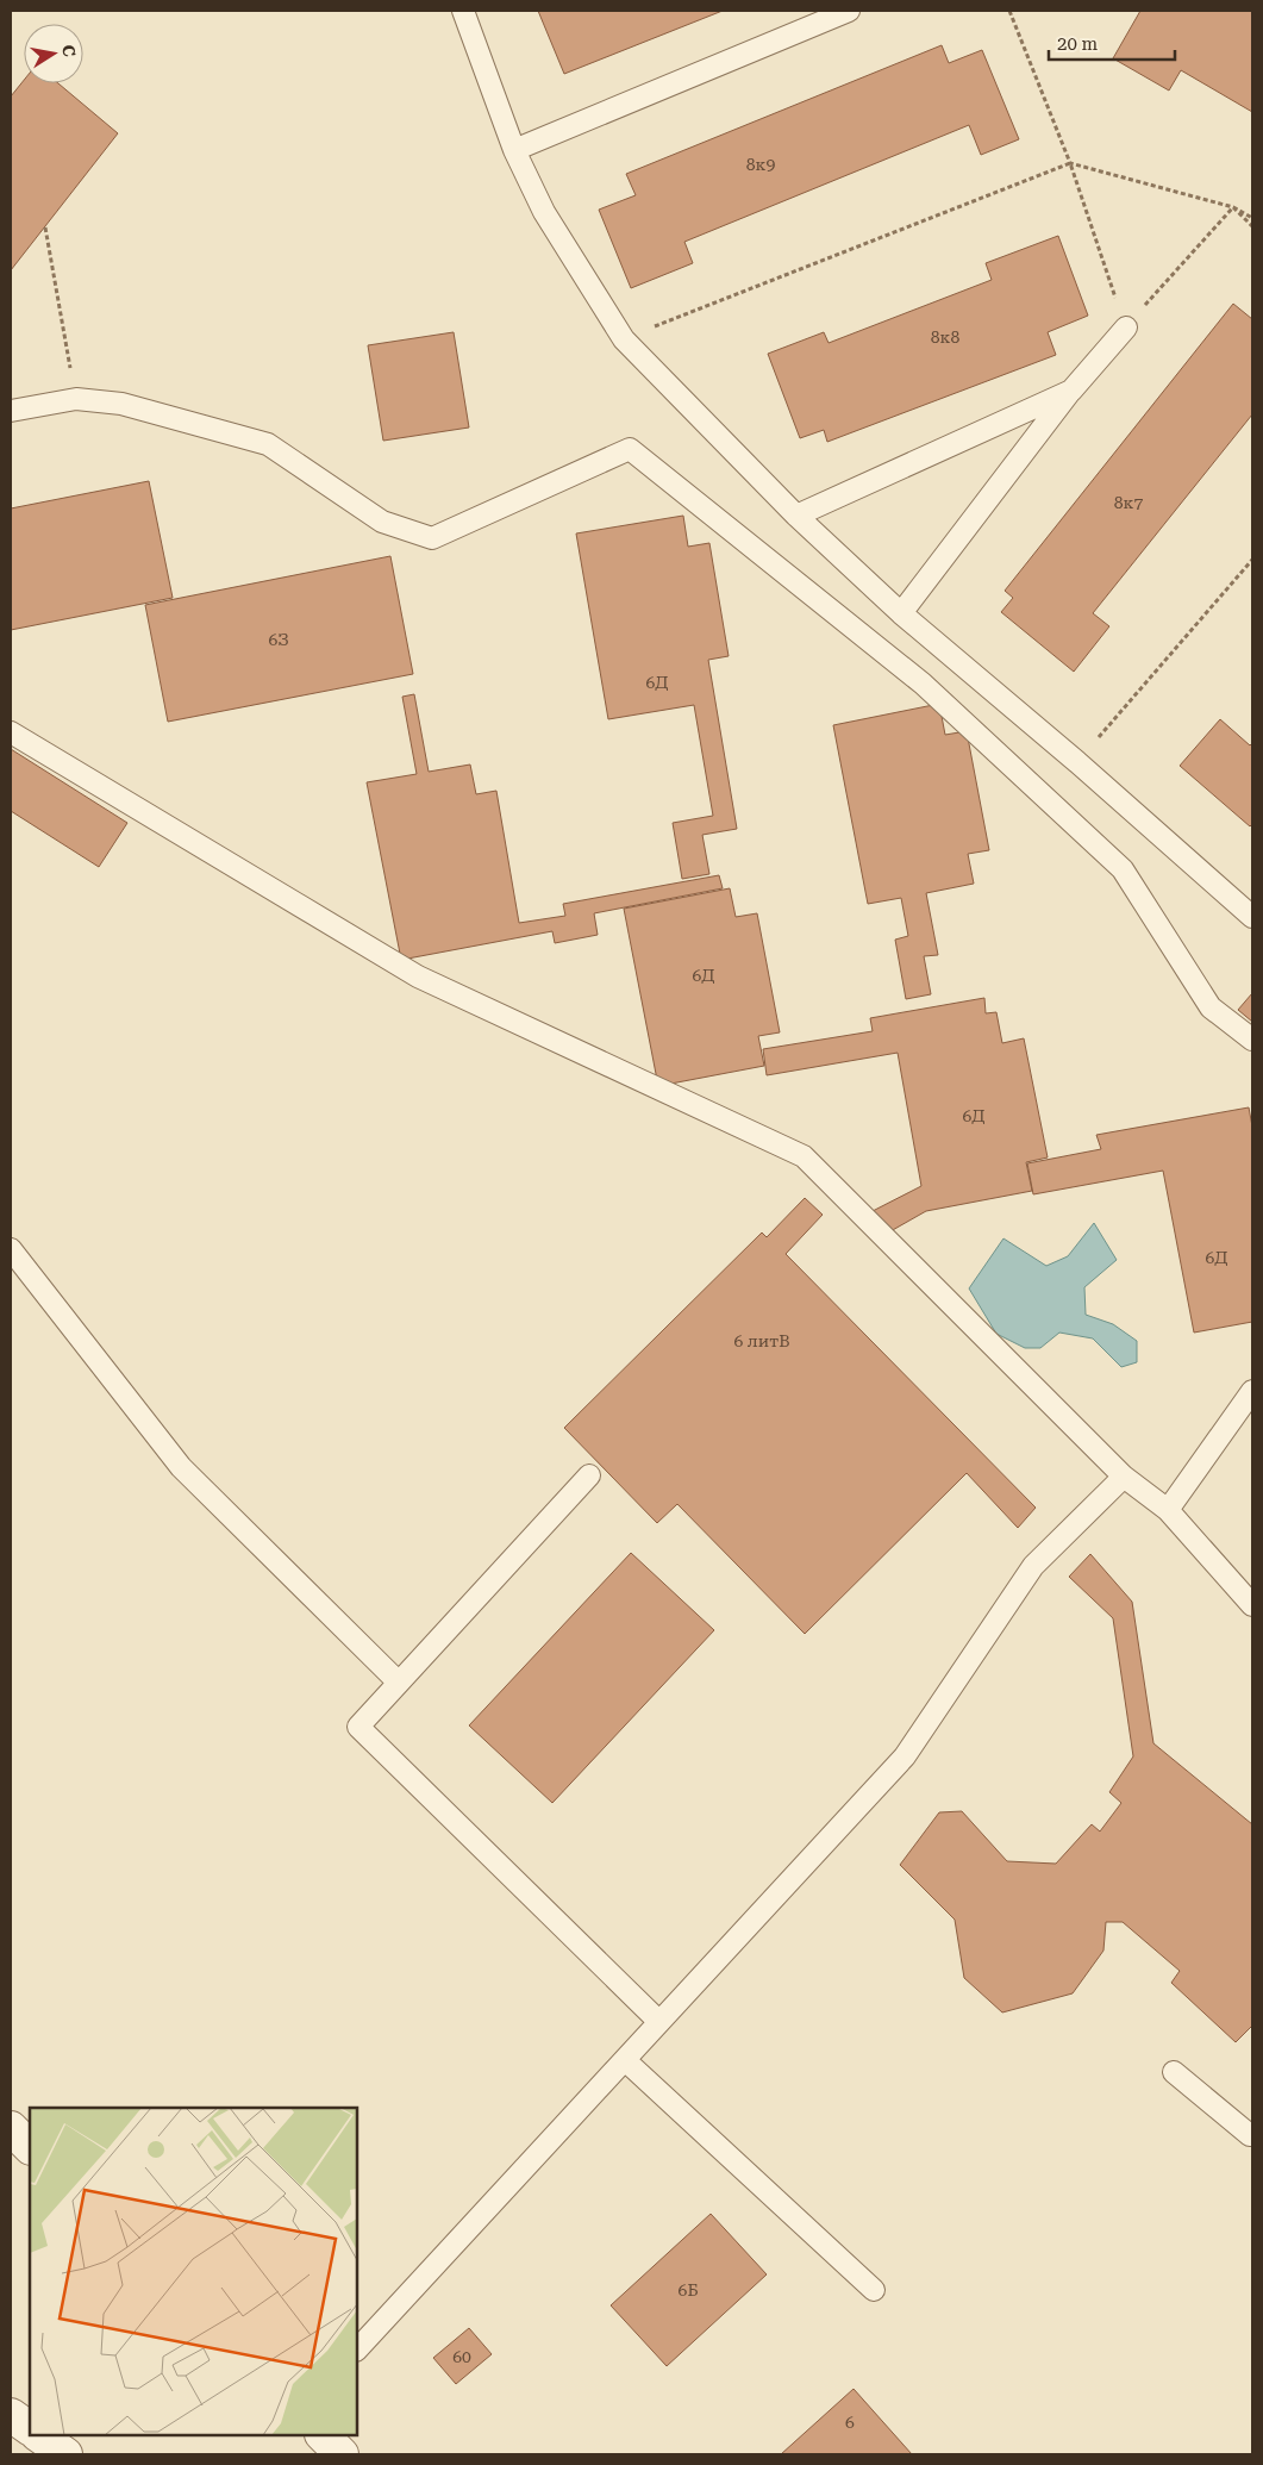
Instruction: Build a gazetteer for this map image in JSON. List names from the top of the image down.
{
  "house_numbers": [
    "8к9",
    "8к8",
    "8к7",
    "6З",
    "6Д",
    "6Д",
    "6Д",
    "6Д",
    "6 литВ",
    "6Б",
    "60",
    "6"
  ],
  "scale_bar": "20 m",
  "north": "right"
}
